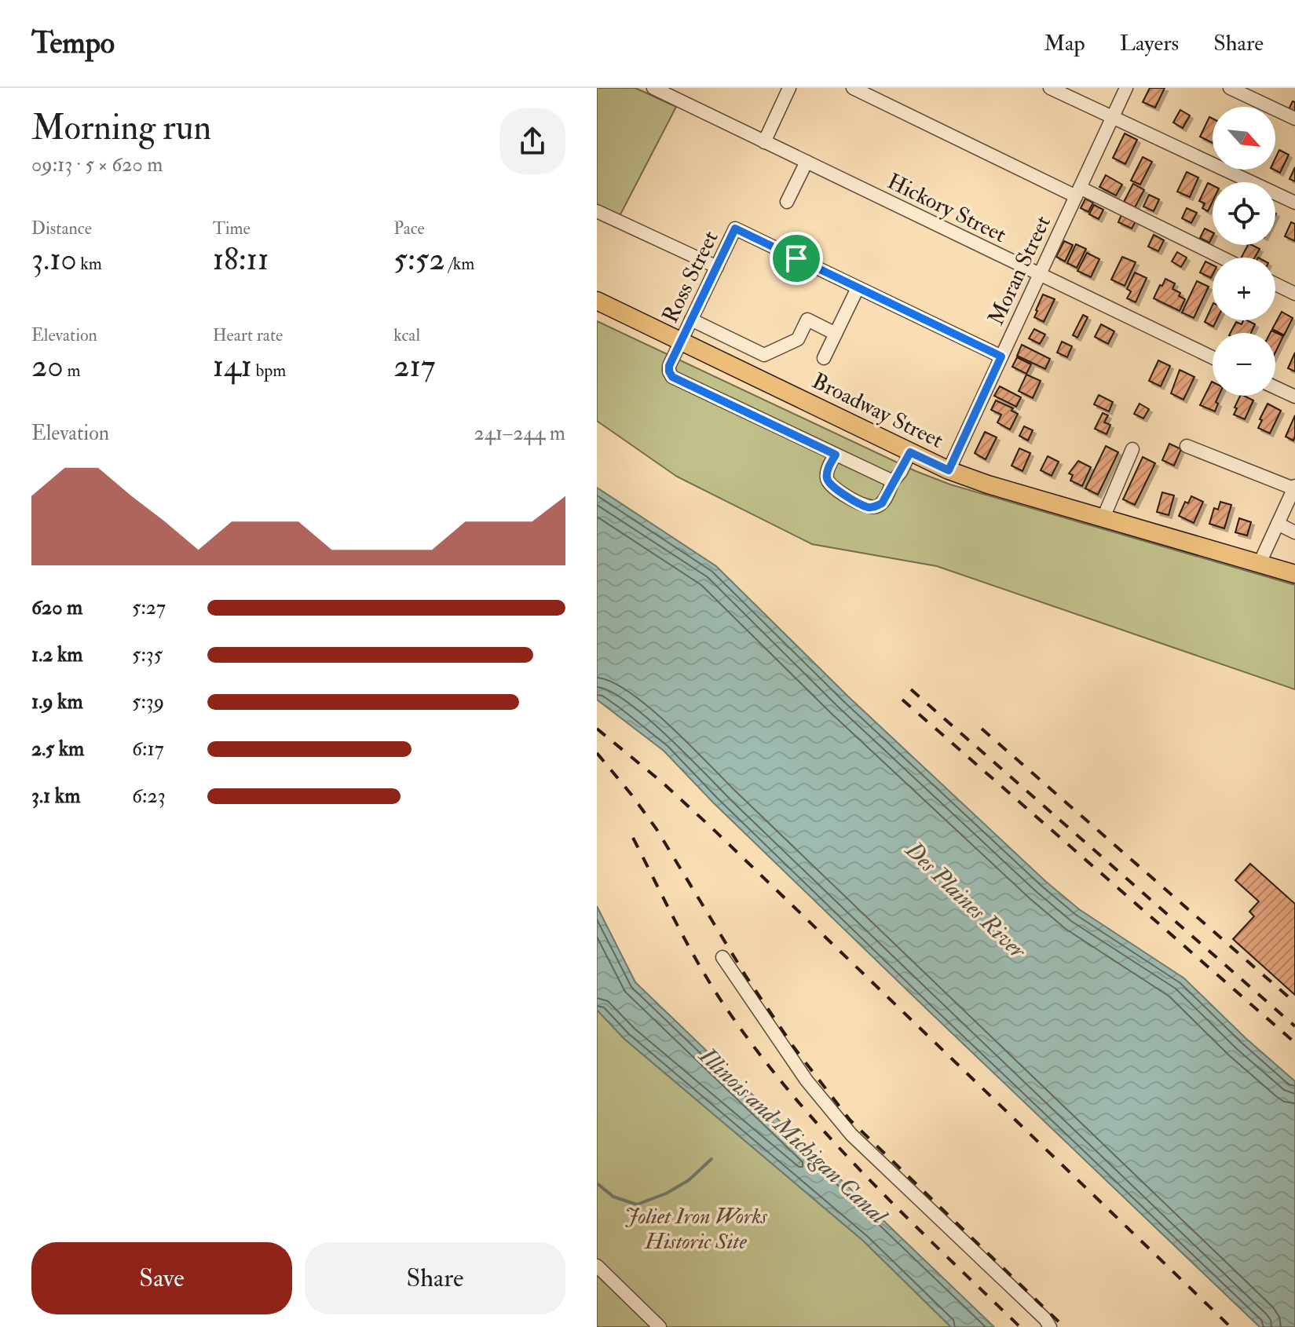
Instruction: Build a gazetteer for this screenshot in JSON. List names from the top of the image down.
{
  "streets": {
    "main road": ["Broadway Street"],
    "street": ["Hickory Street", "Moran Street", "Ross Street"]
  },
  "crossings": [
    ["Hickory Street", "Moran Street"],
    ["Moran Street", "Broadway Street"],
    ["Ross Street", "Broadway Street"]
  ],
  "water": ["Des Plaines River", "Illinois and Michigan Canal"],
  "parks": ["Joliet Iron Works Historic Site"],
  "north": "bottom right",
  "page": {
    "header": "Tempo",
    "nav": ["Map", "Layers", "Share"],
    "heading": ["Morning run", "09:13 · 5 × 620 m"],
    "map_buttons": ["+", "−"],
    "stats": [
      ["Distance", "3.10 km"],
      ["Time", "18:11"],
      ["Pace", "5:52 /km"],
      ["Elevation", "20 m"],
      ["Heart rate", "141 bpm"],
      ["kcal", "217"]
    ],
    "chart": ["Elevation", "241–244 m"],
    "list": [
      {
        "name": "620 m",
        "note": "5:27"
      },
      {
        "name": "1.2 km",
        "note": "5:35"
      },
      {
        "name": "1.9 km",
        "note": "5:39"
      },
      {
        "name": "2.5 km",
        "note": "6:17"
      },
      {
        "name": "3.1 km",
        "note": "6:23"
      }
    ],
    "buttons": ["Save", "Share"]
  }
}
